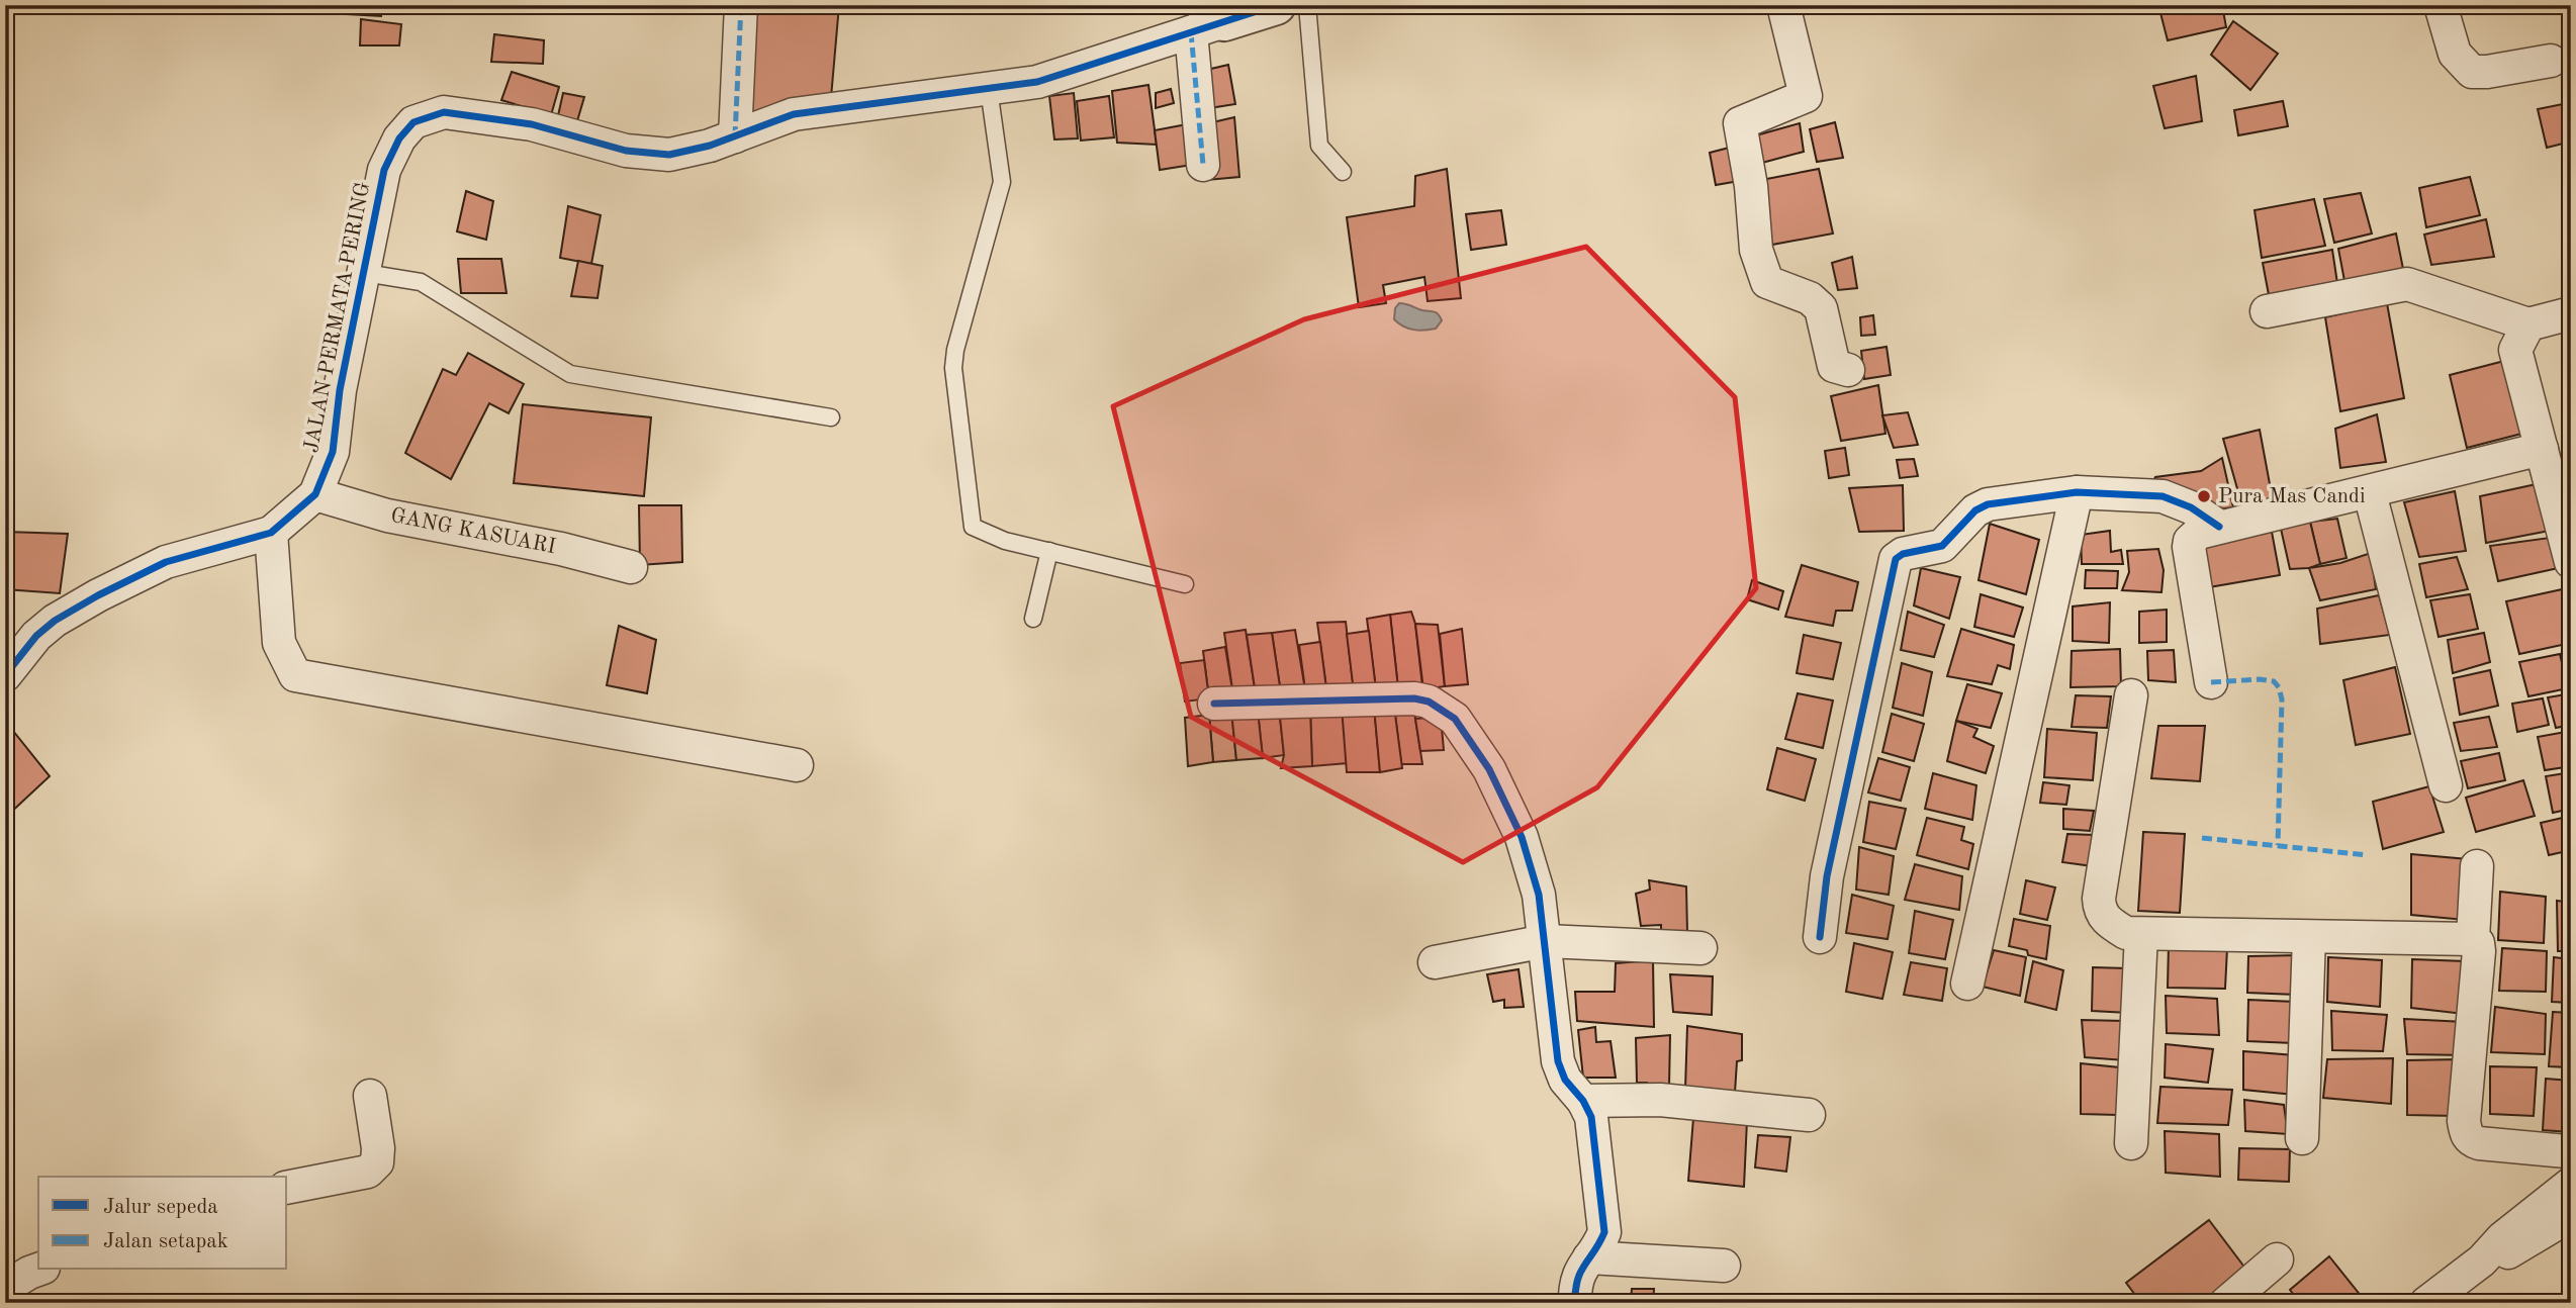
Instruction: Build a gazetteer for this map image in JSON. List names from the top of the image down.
{
  "streets": {
    "street": ["JALAN PERMATA PERING", "GANG KASUARI"]
  },
  "crossings": [
    ["JALAN PERMATA PERING", "GANG KASUARI"]
  ],
  "places": ["Pura Mas Candi"],
  "legend": ["Jalur sepeda", "Jalan setapak"]
}
